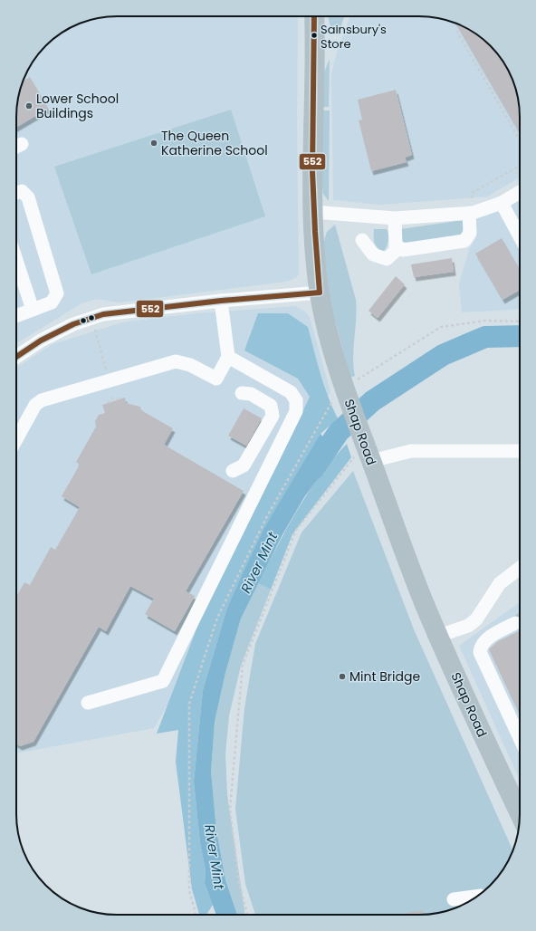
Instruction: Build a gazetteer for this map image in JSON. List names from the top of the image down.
{
  "streets": {
    "highway": ["Shap Road"]
  },
  "water": ["River Mint"],
  "places": [
    "Sainsbury's Store",
    "Lower School Buildings",
    "The Queen Katherine School",
    "Mint Bridge"
  ],
  "lines": ["transit line 552"]
}
